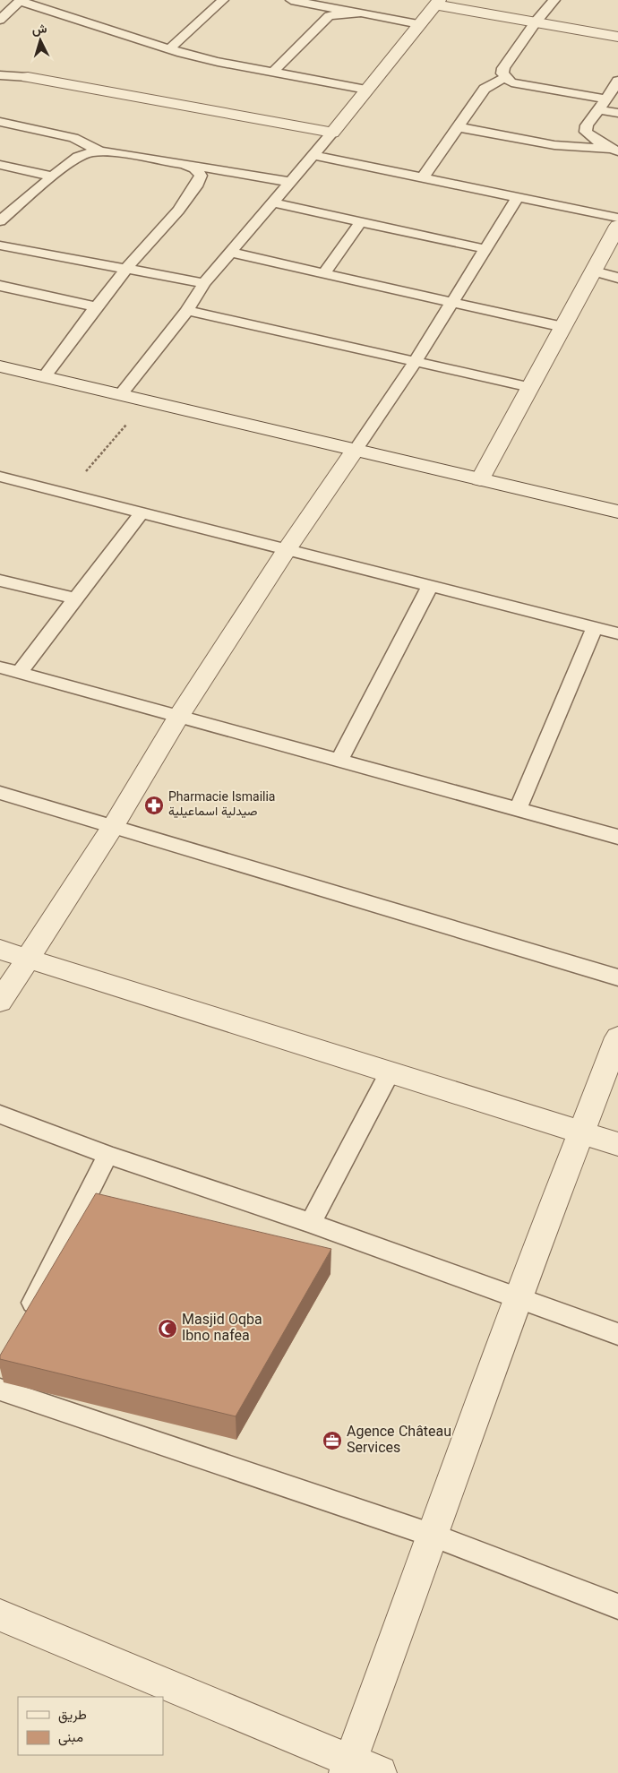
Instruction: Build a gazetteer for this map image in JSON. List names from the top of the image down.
{
  "places": {
    "pharmacy": ["Pharmacie Ismailia صيدلية اسماعيلية"],
    "mosque": ["Masjid Oqba Ibno nafea"],
    "office": ["Agence Château Services"]
  },
  "legend": ["طريق", "مبنى"],
  "north": "top"
}
